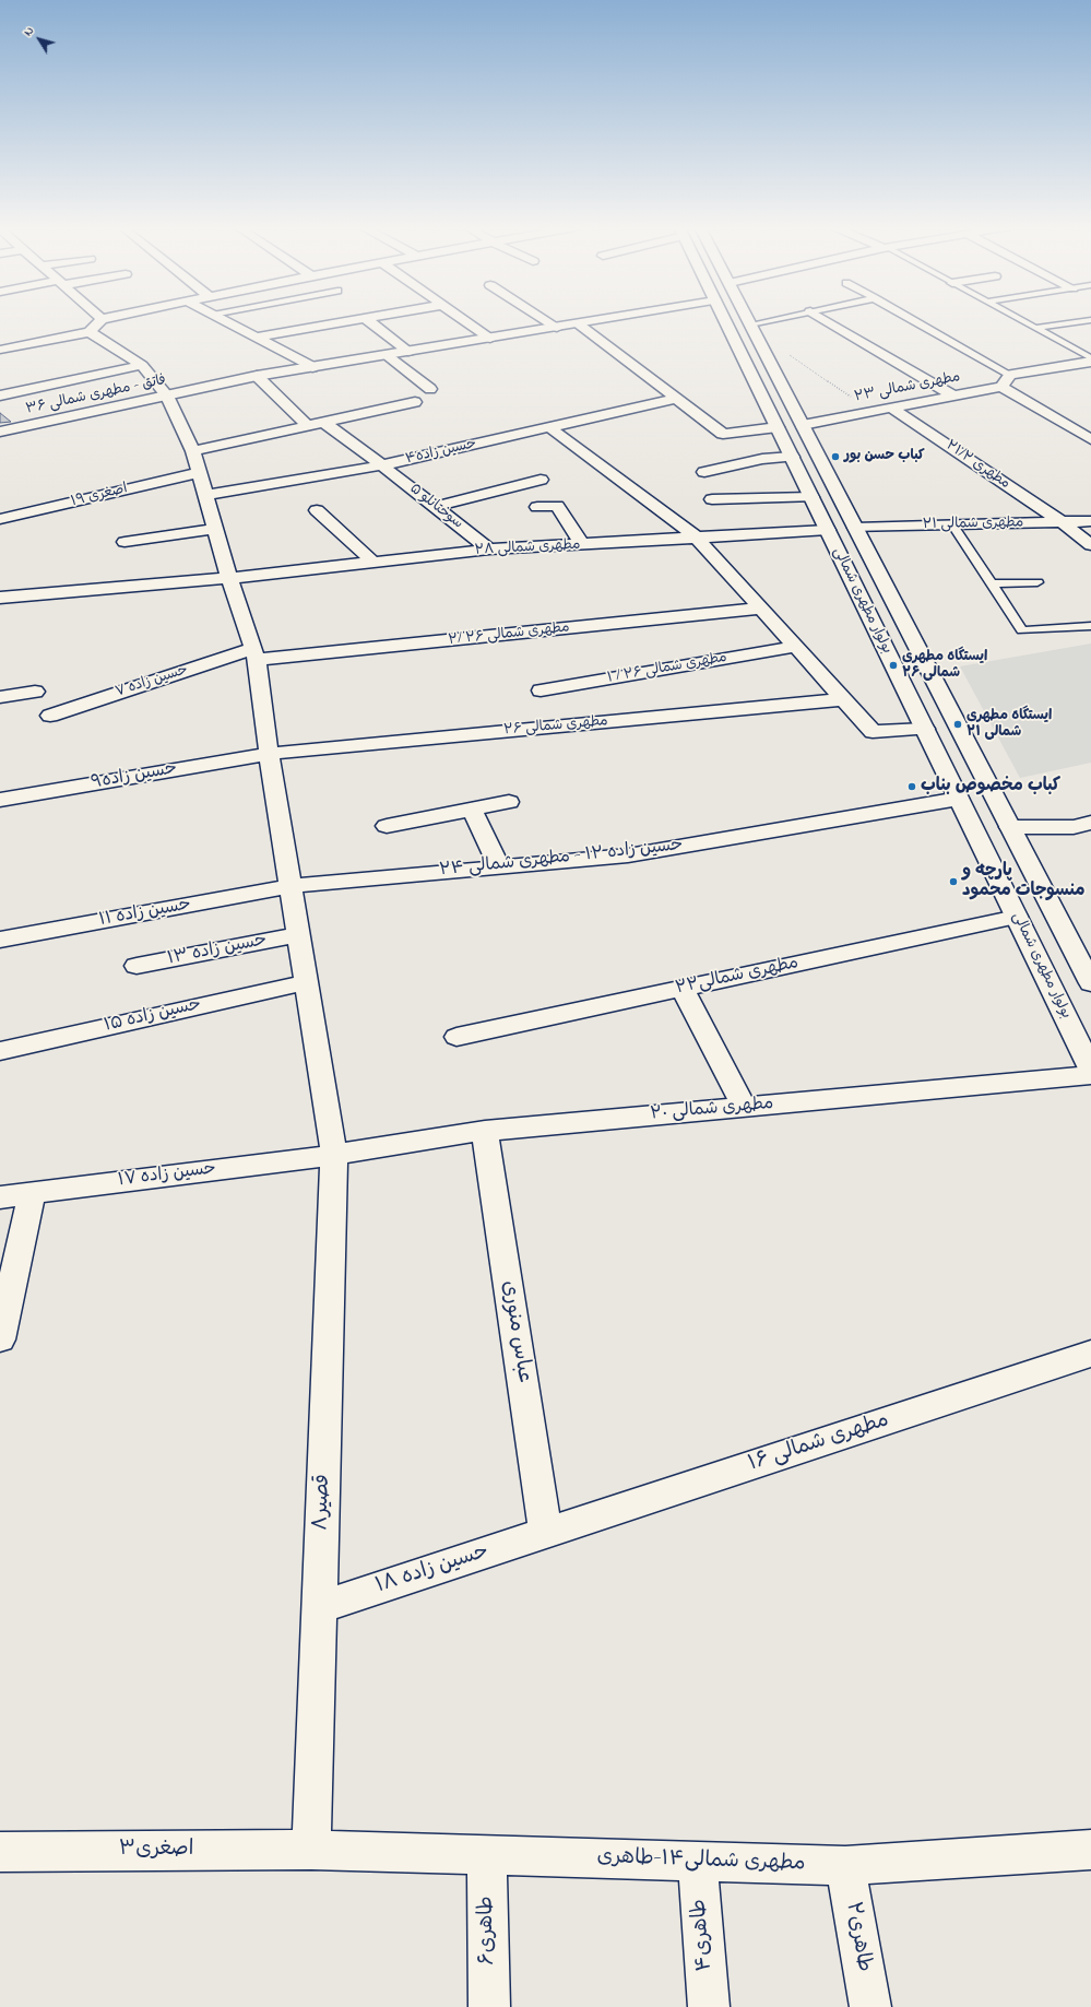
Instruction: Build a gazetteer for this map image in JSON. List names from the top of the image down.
{
  "streets": {
    "street": [
      "مطهری شمالی ۲۳",
      "فاتق - مطهری شمالی ۳۶",
      "حسین زاده۴",
      "مطهری ۲۱/۲",
      "اصغری ۱۹",
      "سوختانلو ۵",
      "مطهری شمالی ۲۱",
      "مطهری شمالی ۲۸",
      "بولوار مطهری شمالی",
      "مطهری شمالی ۲۶ /۲",
      "مطهری شمالی ۲۶ / ۱",
      "حسین زاده ۷",
      "مطهری شمالی ۲۶",
      "حسین زاده۹",
      "حسین زاده ۱۲ - مطهری شمالی ۲۴",
      "حسین زاده ۱۱",
      "حسین زاده ۱۳",
      "مطهری شمالی۲۲",
      "حسین زاده ۱۵",
      "مطهری شمالی ۲۰",
      "حسین زاده ۱۷",
      "عباس منوری",
      "مطهری شمالی ۱۶",
      "قصیر۸",
      "حسین زاده ۱۸",
      "اصغری۳",
      "مطهری شمالی۱۴-طاهری",
      "طاهری۶",
      "طاهری۴",
      "طاهری۲"
    ]
  },
  "crossings": [
    ["مطهری شمالی ۲۳", "مطهری ۲۱/۲"],
    ["مطهری شمالی ۲۳", "بولوار مطهری شمالی"],
    ["فاتق - مطهری شمالی ۳۶", "قصیر۸"],
    ["حسین زاده۴", "سوختانلو ۵"],
    ["حسین زاده۴", "قصیر۸"],
    ["مطهری ۲۱/۲", "مطهری شمالی ۲۱"],
    ["اصغری ۱۹", "قصیر۸"],
    ["سوختانلو ۵", "مطهری شمالی ۲۸"],
    ["مطهری شمالی ۲۱", "بولوار مطهری شمالی"],
    ["مطهری شمالی ۲۸", "بولوار مطهری شمالی"],
    ["مطهری شمالی ۲۸", "قصیر۸"],
    ["بولوار مطهری شمالی", "حسین زاده ۱۲ - مطهری شمالی ۲۴"],
    ["بولوار مطهری شمالی", "مطهری شمالی۲۲"],
    ["مطهری شمالی ۲۶ /۲", "حسین زاده ۷"],
    ["مطهری شمالی ۲۶ /۲", "قصیر۸"],
    ["حسین زاده ۷", "قصیر۸"],
    ["مطهری شمالی ۲۶", "حسین زاده۹"],
    ["مطهری شمالی ۲۶", "قصیر۸"],
    ["حسین زاده۹", "قصیر۸"],
    ["حسین زاده ۱۲ - مطهری شمالی ۲۴", "حسین زاده ۱۱"],
    ["حسین زاده ۱۲ - مطهری شمالی ۲۴", "قصیر۸"],
    ["حسین زاده ۱۱", "قصیر۸"],
    ["حسین زاده ۱۳", "قصیر۸"],
    ["حسین زاده ۱۵", "قصیر۸"],
    ["مطهری شمالی ۲۰", "حسین زاده ۱۷"],
    ["مطهری شمالی ۲۰", "عباس منوری"],
    ["مطهری شمالی ۲۰", "قصیر۸"],
    ["حسین زاده ۱۷", "قصیر۸"],
    ["عباس منوری", "مطهری شمالی ۱۶"],
    ["عباس منوری", "حسین زاده ۱۸"],
    ["مطهری شمالی ۱۶", "حسین زاده ۱۸"],
    ["قصیر۸", "حسین زاده ۱۸"],
    ["قصیر۸", "اصغری۳"],
    ["قصیر۸", "مطهری شمالی۱۴-طاهری"],
    ["اصغری۳", "مطهری شمالی۱۴-طاهری"],
    ["مطهری شمالی۱۴-طاهری", "طاهری۶"],
    ["مطهری شمالی۱۴-طاهری", "طاهری۴"],
    ["مطهری شمالی۱۴-طاهری", "طاهری۲"]
  ],
  "places": [
    "كباب حسن بور",
    "ایستگاه مطهری شمالی ۲۶",
    "ایستگاه مطهری شمالی ۲۱",
    "كباب مخصوص بناب",
    "پارچه و منسوجات محمود"
  ],
  "north": "top left"
}
